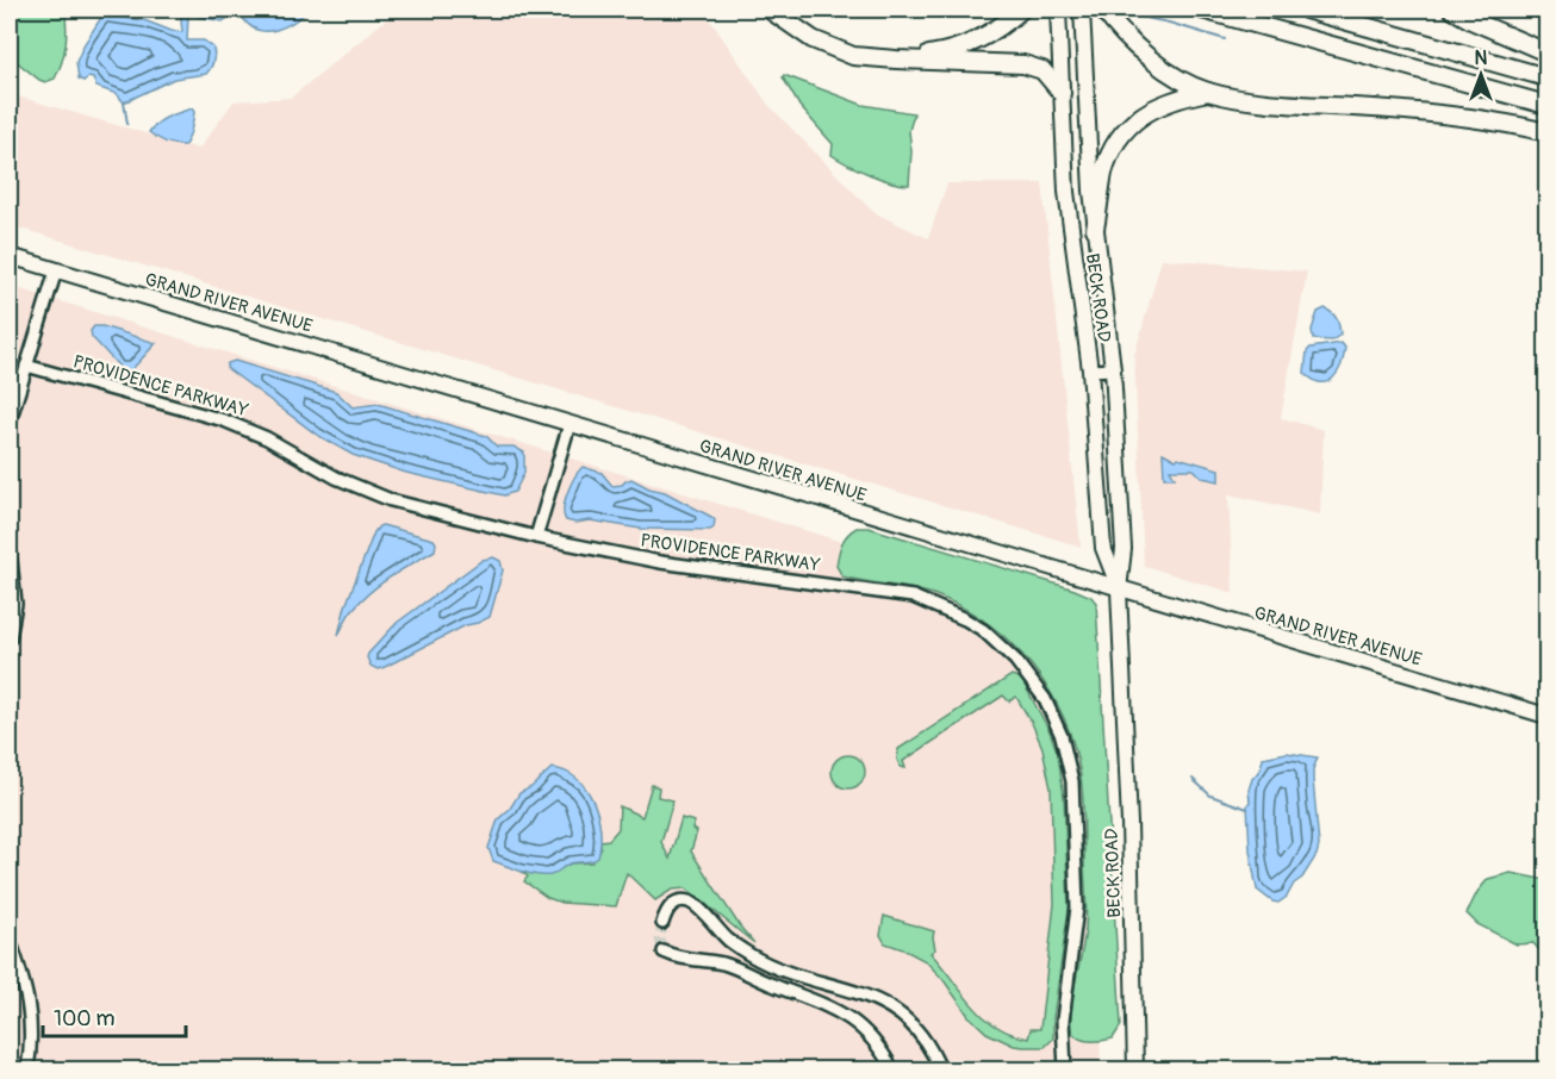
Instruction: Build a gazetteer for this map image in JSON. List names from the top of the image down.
{
  "streets": {
    "main road": ["BECK ROAD", "GRAND RIVER AVENUE"],
    "street": ["PROVIDENCE PARKWAY"]
  },
  "crossings": [
    ["BECK ROAD", "GRAND RIVER AVENUE"]
  ],
  "scale_bar": "100 m",
  "north": "top"
}
